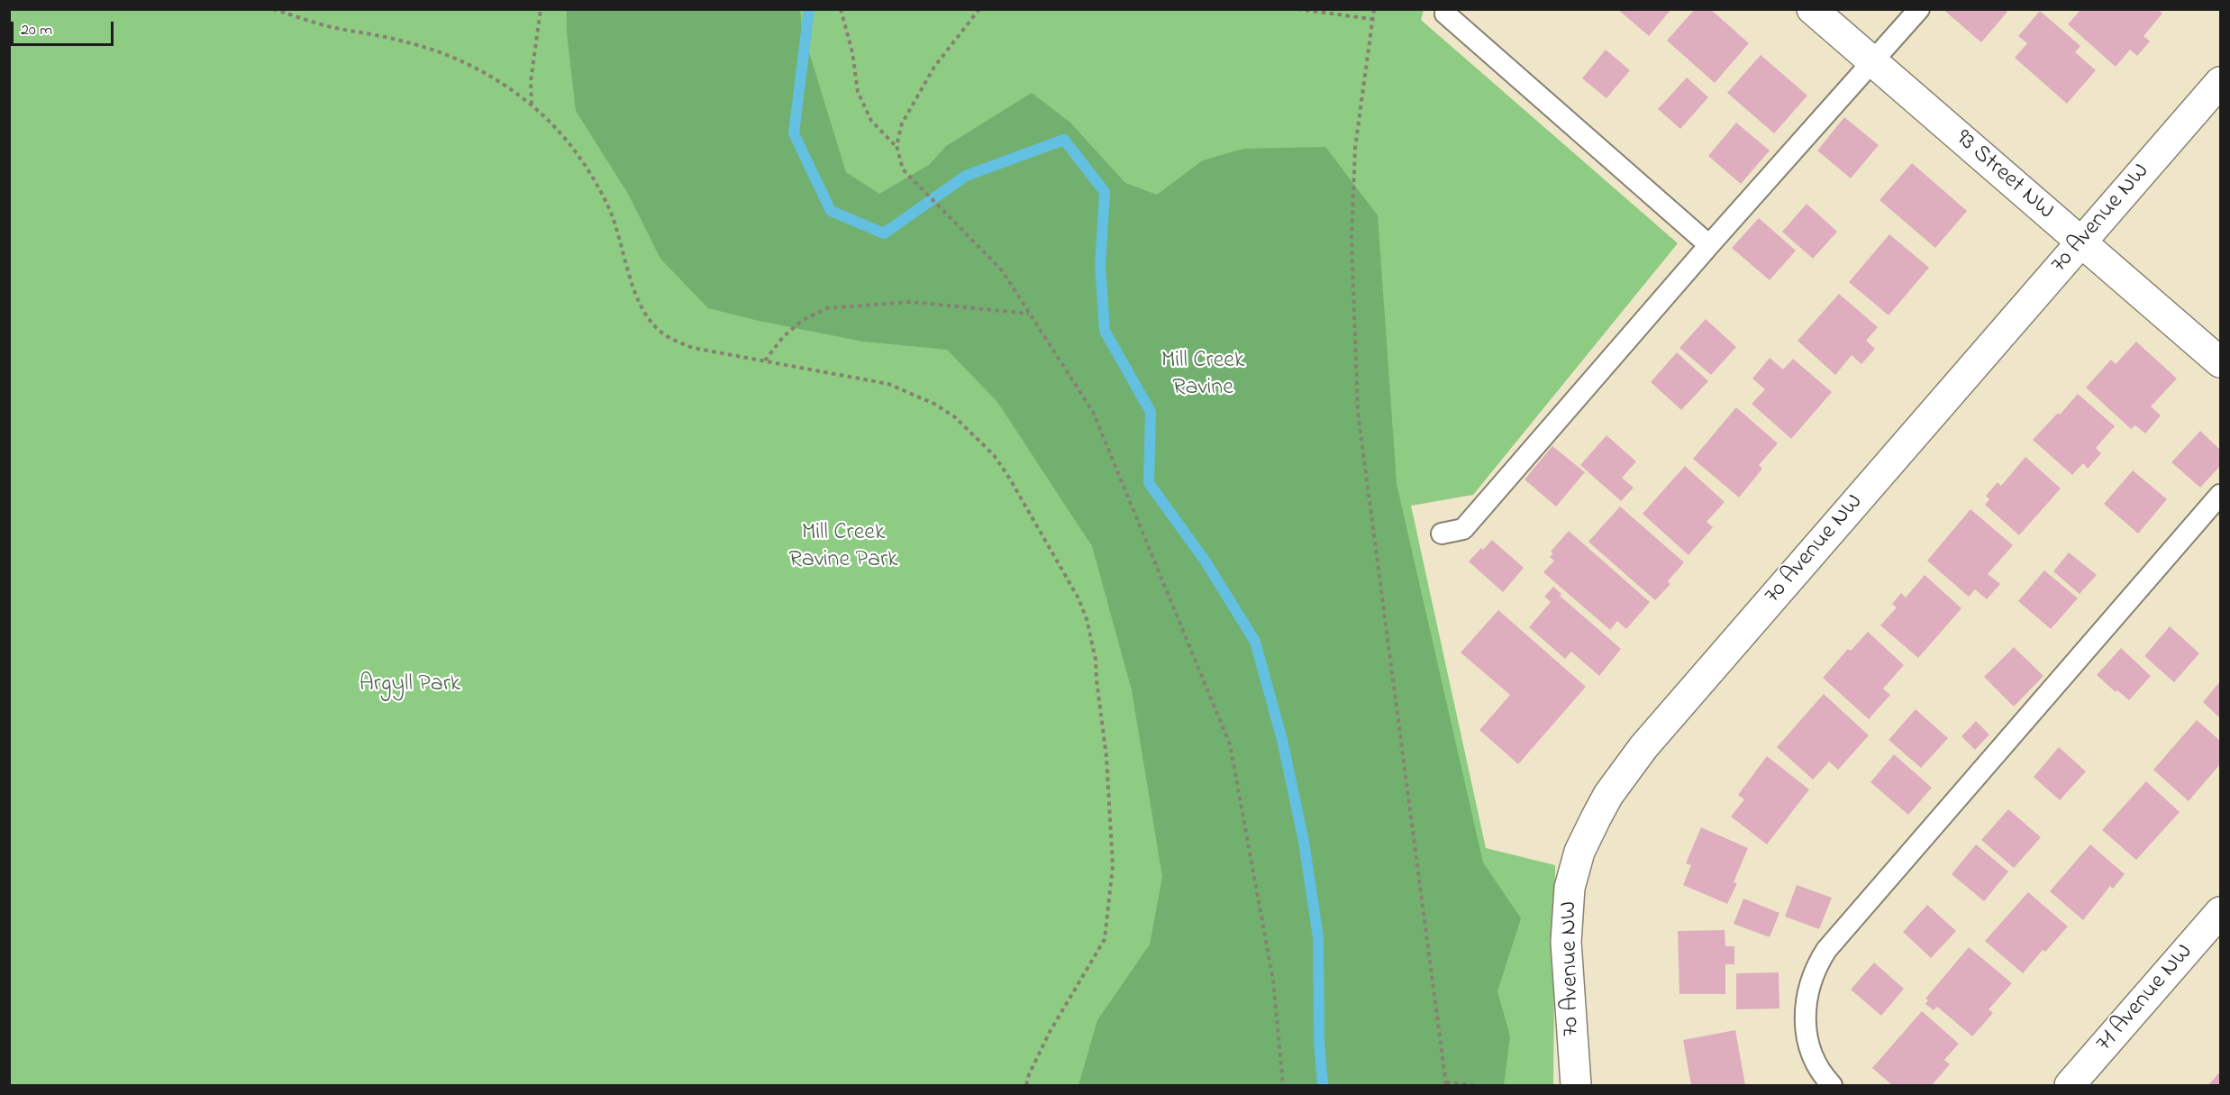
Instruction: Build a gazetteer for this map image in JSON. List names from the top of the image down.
{
  "streets": {
    "street": ["93 Street NW", "70 Avenue NW", "71 Avenue NW"]
  },
  "crossings": [
    ["93 Street NW", "70 Avenue NW"]
  ],
  "parks": ["Mill Creek Ravine", "Mill Creek Ravine Park", "Argyll Park"],
  "scale_bar": "20 m"
}
